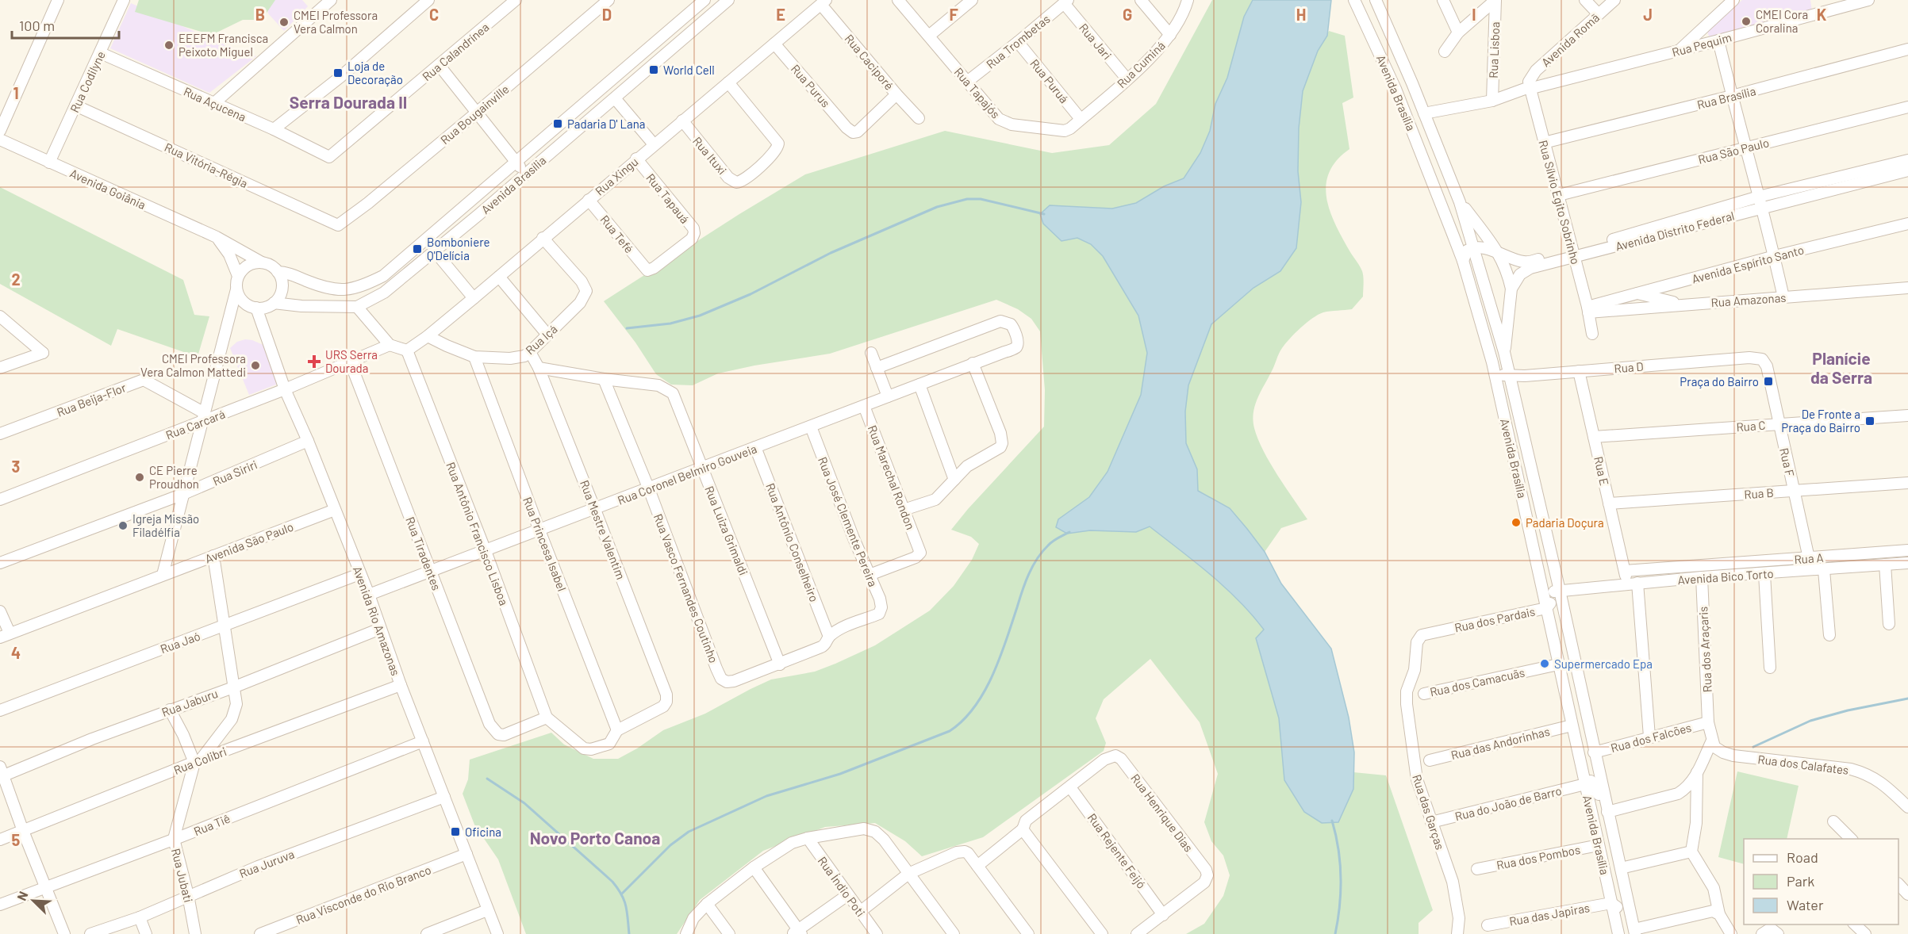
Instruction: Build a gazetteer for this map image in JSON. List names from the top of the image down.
{
  "streets": {
    "street": [
      "Avenida Romã",
      "Rua Trombetas",
      "Rua Jari",
      "Rua Pequim",
      "Rua Lisboa",
      "Rua Calandrínea",
      "Rua Caciporé",
      "Rua Cuminá",
      "Rua Puruá",
      "Rua Codilyne",
      "Rua Purus",
      "Rua Tapajós",
      "Avenida Brasília",
      "Rua Brasília",
      "Rua Açucena",
      "Rua Bougainville",
      "Rua São Paulo",
      "Rua Ituxi",
      "Rua Vitória-Régia",
      "Rua Xingu",
      "Avenida Goiânia",
      "Rua Tapauá",
      "Rua Sílvio Egito Sobrinho",
      "Avenida Distrito Federal",
      "Rua Tefé",
      "Avenida Espírito Santo",
      "Rua Amazonas",
      "Rua Içá",
      "Rua D",
      "Rua Beija-Flor",
      "Rua Carcará",
      "Rua C",
      "Rua F",
      "Rua E",
      "Rua Siriri",
      "Rua Coronel Belmiro Gouveia",
      "Rua Marechal Rondon",
      "Rua B",
      "Rua José Clemente Pereira",
      "Rua Mestre Valentim",
      "Rua Luiza Grimaldi",
      "Rua Antônio Francisco Lisboa",
      "Avenida São Paulo",
      "Rua Antônio Conselheiro",
      "Rua Princesa Isabel",
      "Rua Tiradentes",
      "Rua A",
      "Avenida Bico Torto",
      "Rua Vasco Fernandes Coutinho",
      "Rua dos Pardais",
      "Avenida Rio Amazonas",
      "Rua Jaó",
      "Rua dos Araçaris",
      "Rua dos Camacuãs",
      "Rua Jaburu",
      "Rua dos Falcões",
      "Rua das Andorinhas",
      "Rua Colibri",
      "Rua dos Calafates",
      "Rua do João de Barro",
      "Rua das Garças",
      "Rua Henrique Dias",
      "Rua Tiê",
      "Rua Rejente Feijó",
      "Rua dos Pombos",
      "Rua Juruva",
      "Rua Jubati",
      "Rua Índio Poti",
      "Rua Visconde do Rio Branco",
      "Rua das Japiras"
    ]
  },
  "crossings": [
    ["Avenida Romã", "Rua Pequim"],
    ["Avenida Romã", "Rua Sílvio Egito Sobrinho"],
    ["Rua Trombetas", "Rua Jari"],
    ["Rua Trombetas", "Rua Puruá"],
    ["Rua Trombetas", "Rua Tapajós"],
    ["Rua Jari", "Rua Cuminá"],
    ["Rua Pequim", "Rua Lisboa"],
    ["Rua Pequim", "Avenida Brasília"],
    ["Rua Pequim", "Rua Sílvio Egito Sobrinho"],
    ["Rua Calandrínea", "Rua Açucena"],
    ["Rua Caciporé", "Rua Purus"],
    ["Rua Caciporé", "Rua Xingu"],
    ["Rua Cuminá", "Rua Puruá"],
    ["Rua Cuminá", "Rua Tapajós"],
    ["Rua Puruá", "Rua Tapajós"],
    ["Rua Codilyne", "Rua Açucena"],
    ["Rua Codilyne", "Rua Vitória-Régia"],
    ["Rua Codilyne", "Avenida Goiânia"],
    ["Rua Purus", "Rua Xingu"],
    ["Avenida Brasília", "Avenida Goiânia"],
    ["Avenida Brasília", "Avenida Distrito Federal"],
    ["Avenida Brasília", "Rua D"],
    ["Avenida Brasília", "Avenida Bico Torto"],
    ["Avenida Brasília", "Rua dos Pardais"],
    ["Avenida Brasília", "Avenida Rio Amazonas"],
    ["Avenida Brasília", "Rua dos Camacuãs"],
    ["Avenida Brasília", "Rua dos Falcões"],
    ["Avenida Brasília", "Rua das Andorinhas"],
    ["Avenida Brasília", "Rua do João de Barro"],
    ["Avenida Brasília", "Rua dos Pombos"],
    ["Avenida Brasília", "Rua das Japiras"],
    ["Rua Brasília", "Rua Sílvio Egito Sobrinho"],
    ["Rua Bougainville", "Rua Vitória-Régia"],
    ["Rua São Paulo", "Rua Sílvio Egito Sobrinho"],
    ["Rua Ituxi", "Rua Xingu"],
    ["Rua Xingu", "Rua Tapauá"],
    ["Rua Xingu", "Rua Tefé"],
    ["Rua Xingu", "Rua Içá"],
    ["Rua Xingu", "Rua Antônio Francisco Lisboa"],
    ["Avenida Goiânia", "Avenida Rio Amazonas"],
    ["Rua Tapauá", "Rua Tefé"],
    ["Rua Sílvio Egito Sobrinho", "Avenida Distrito Federal"],
    ["Rua Sílvio Egito Sobrinho", "Avenida Espírito Santo"],
    ["Rua Sílvio Egito Sobrinho", "Rua Amazonas"],
    ["Avenida Espírito Santo", "Rua Amazonas"],
    ["Rua Içá", "Rua Mestre Valentim"],
    ["Rua Içá", "Rua Princesa Isabel"],
    ["Rua D", "Rua F"],
    ["Rua D", "Rua E"],
    ["Rua Beija-Flor", "Rua Carcará"],
    ["Rua Carcará", "Rua Tiradentes"],
    ["Rua Carcará", "Avenida Rio Amazonas"],
    ["Rua C", "Rua F"],
    ["Rua C", "Rua E"],
    ["Rua F", "Rua B"],
    ["Rua F", "Rua A"],
    ["Rua E", "Rua B"],
    ["Rua E", "Rua A"],
    ["Rua E", "Avenida Bico Torto"],
    ["Rua E", "Rua dos Falcões"],
    ["Rua Siriri", "Avenida Rio Amazonas"],
    ["Rua Coronel Belmiro Gouveia", "Rua Marechal Rondon"],
    ["Rua Coronel Belmiro Gouveia", "Rua José Clemente Pereira"],
    ["Rua Coronel Belmiro Gouveia", "Rua Mestre Valentim"],
    ["Rua Coronel Belmiro Gouveia", "Rua Luiza Grimaldi"],
    ["Rua Coronel Belmiro Gouveia", "Rua Antônio Francisco Lisboa"],
    ["Rua Coronel Belmiro Gouveia", "Rua Antônio Conselheiro"],
    ["Rua Coronel Belmiro Gouveia", "Rua Princesa Isabel"],
    ["Rua Coronel Belmiro Gouveia", "Rua Tiradentes"],
    ["Rua Coronel Belmiro Gouveia", "Rua Vasco Fernandes Coutinho"],
    ["Rua Coronel Belmiro Gouveia", "Avenida Rio Amazonas"],
    ["Rua Marechal Rondon", "Rua José Clemente Pereira"],
    ["Rua José Clemente Pereira", "Rua Antônio Conselheiro"],
    ["Rua Mestre Valentim", "Rua Princesa Isabel"],
    ["Rua Luiza Grimaldi", "Rua Vasco Fernandes Coutinho"],
    ["Rua Antônio Francisco Lisboa", "Rua Tiradentes"],
    ["Avenida São Paulo", "Avenida Rio Amazonas"],
    ["Avenida Bico Torto", "Rua dos Pardais"],
    ["Avenida Bico Torto", "Rua dos Araçaris"],
    ["Rua dos Pardais", "Rua das Garças"],
    ["Avenida Rio Amazonas", "Rua Jaó"],
    ["Avenida Rio Amazonas", "Rua Jaburu"],
    ["Avenida Rio Amazonas", "Rua Colibri"],
    ["Avenida Rio Amazonas", "Rua Tiê"],
    ["Avenida Rio Amazonas", "Rua Juruva"],
    ["Avenida Rio Amazonas", "Rua Visconde do Rio Branco"],
    ["Rua dos Araçaris", "Rua dos Falcões"],
    ["Rua Colibri", "Rua Jubati"],
    ["Rua do João de Barro", "Rua das Garças"],
    ["Rua Henrique Dias", "Rua Rejente Feijó"],
    ["Rua Tiê", "Rua Jubati"],
    ["Rua Juruva", "Rua Jubati"]
  ],
  "districts": ["Serra Dourada II", "Planície da Serra", "Novo Porto Canoa"],
  "places": {
    "other": [
      "CMEI Cora Coralina",
      "CMEI Professora Vera Calmon",
      "EEEFM Francisca Peixoto Miguel",
      "CMEI Professora Vera Calmon Mattedi",
      "CE Pierre Proudhon",
      "Padaria Doçura",
      "Igreja Missão Filadélfia",
      "Supermercado Epa"
    ],
    "transit": [
      "World Cell",
      "Loja de Decoração",
      "Padaria D' Lana",
      "Bomboniere Q'Delícia",
      "Praça do Bairro",
      "De Fronte a Praça do Bairro",
      "Oficina"
    ],
    "health": ["URS Serra Dourada"]
  },
  "legend": ["Road", "Park", "Water"],
  "scale_bar": "100 m",
  "north": "top left",
  "grid": {
    "columns": [
      "B",
      "C",
      "D",
      "E",
      "F",
      "G",
      "H",
      "I",
      "J",
      "K"
    ],
    "rows": [
      "1",
      "2",
      "3",
      "4",
      "5"
    ]
  }
}
